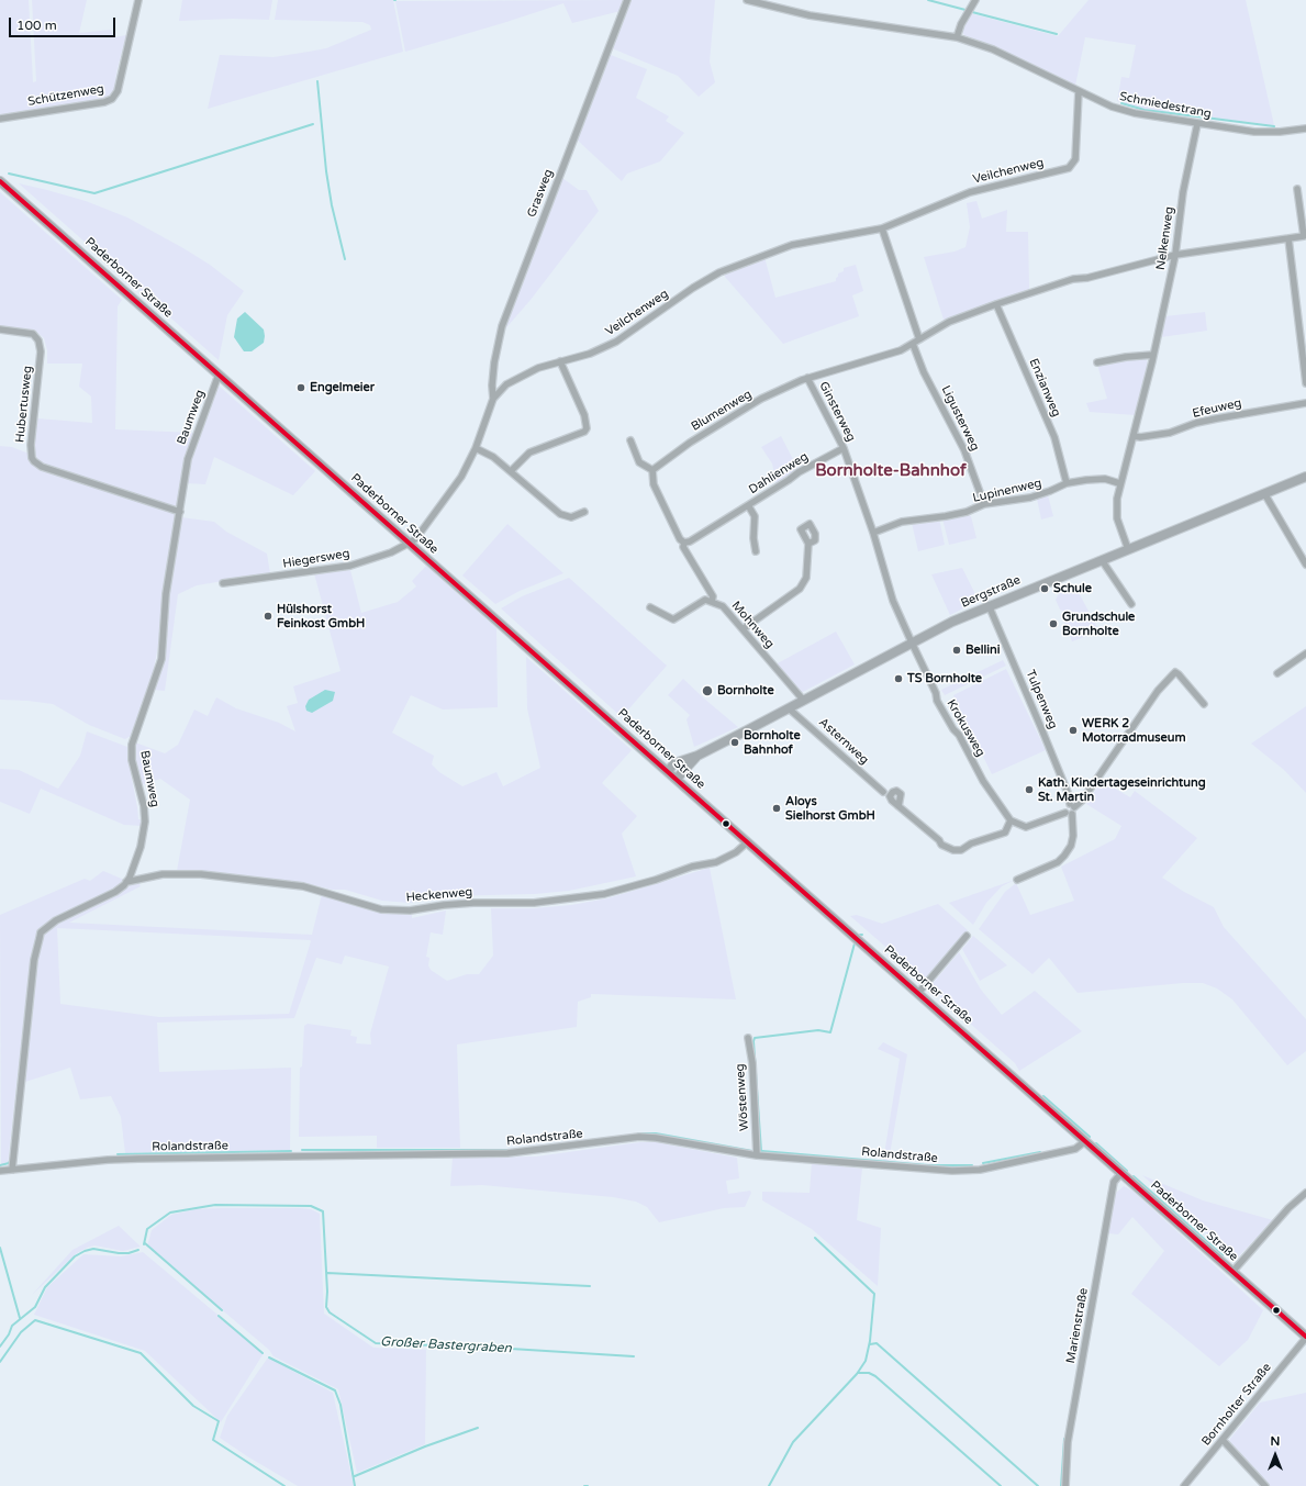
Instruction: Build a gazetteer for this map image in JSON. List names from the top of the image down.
{
  "streets": {
    "main road": ["Paderborner Straße", "Bergstraße"],
    "street": [
      "Schützenweg",
      "Schmiedestrang",
      "Veilchenweg",
      "Grasweg",
      "Nelkenweg",
      "Enzianweg",
      "Hubertusweg",
      "Efeuweg",
      "Blumenweg",
      "Ginsterweg",
      "Baumweg",
      "Ligusterweg",
      "Dahlienweg",
      "Lupinenweg",
      "Hiegersweg",
      "Mohnweg",
      "Tulpenweg",
      "Krokusweg",
      "Asternweg",
      "Heckenweg",
      "Wöstenweg",
      "Rolandstraße",
      "Marienstraße",
      "Bornholter Straße"
    ]
  },
  "crossings": [
    ["Schmiedestrang", "Veilchenweg"],
    ["Schmiedestrang", "Nelkenweg"],
    ["Veilchenweg", "Grasweg"],
    ["Veilchenweg", "Paderborner Straße"],
    ["Veilchenweg", "Hiegersweg"],
    ["Nelkenweg", "Efeuweg"],
    ["Nelkenweg", "Ginsterweg"],
    ["Nelkenweg", "Lupinenweg"],
    ["Nelkenweg", "Bergstraße"],
    ["Paderborner Straße", "Baumweg"],
    ["Paderborner Straße", "Hiegersweg"],
    ["Paderborner Straße", "Bergstraße"],
    ["Paderborner Straße", "Heckenweg"],
    ["Paderborner Straße", "Rolandstraße"],
    ["Paderborner Straße", "Marienstraße"],
    ["Paderborner Straße", "Bornholter Straße"],
    ["Enzianweg", "Ginsterweg"],
    ["Enzianweg", "Lupinenweg"],
    ["Hubertusweg", "Baumweg"],
    ["Blumenweg", "Ginsterweg"],
    ["Ginsterweg", "Ligusterweg"],
    ["Ginsterweg", "Dahlienweg"],
    ["Ginsterweg", "Lupinenweg"],
    ["Ginsterweg", "Bergstraße"],
    ["Ginsterweg", "Krokusweg"],
    ["Baumweg", "Heckenweg"],
    ["Ligusterweg", "Lupinenweg"],
    ["Bergstraße", "Mohnweg"],
    ["Bergstraße", "Tulpenweg"],
    ["Bergstraße", "Krokusweg"],
    ["Bergstraße", "Asternweg"],
    ["Wöstenweg", "Rolandstraße"]
  ],
  "districts": ["Bornholte-Bahnhof"],
  "water": ["Großer Bastergraben"],
  "places": [
    "Engelmeier",
    "Schule",
    "Hülshorst Feinkost GmbH",
    "Grundschule Bornholte",
    "Bellini",
    "TS Bornholte",
    "Bornholte",
    "WERK 2 Motorradmuseum",
    "Bornholte Bahnhof",
    "Kath. Kindertageseinrichtung St. Martin",
    "Aloys Sielhorst GmbH"
  ],
  "scale_bar": "100 m",
  "north": "top"
}
